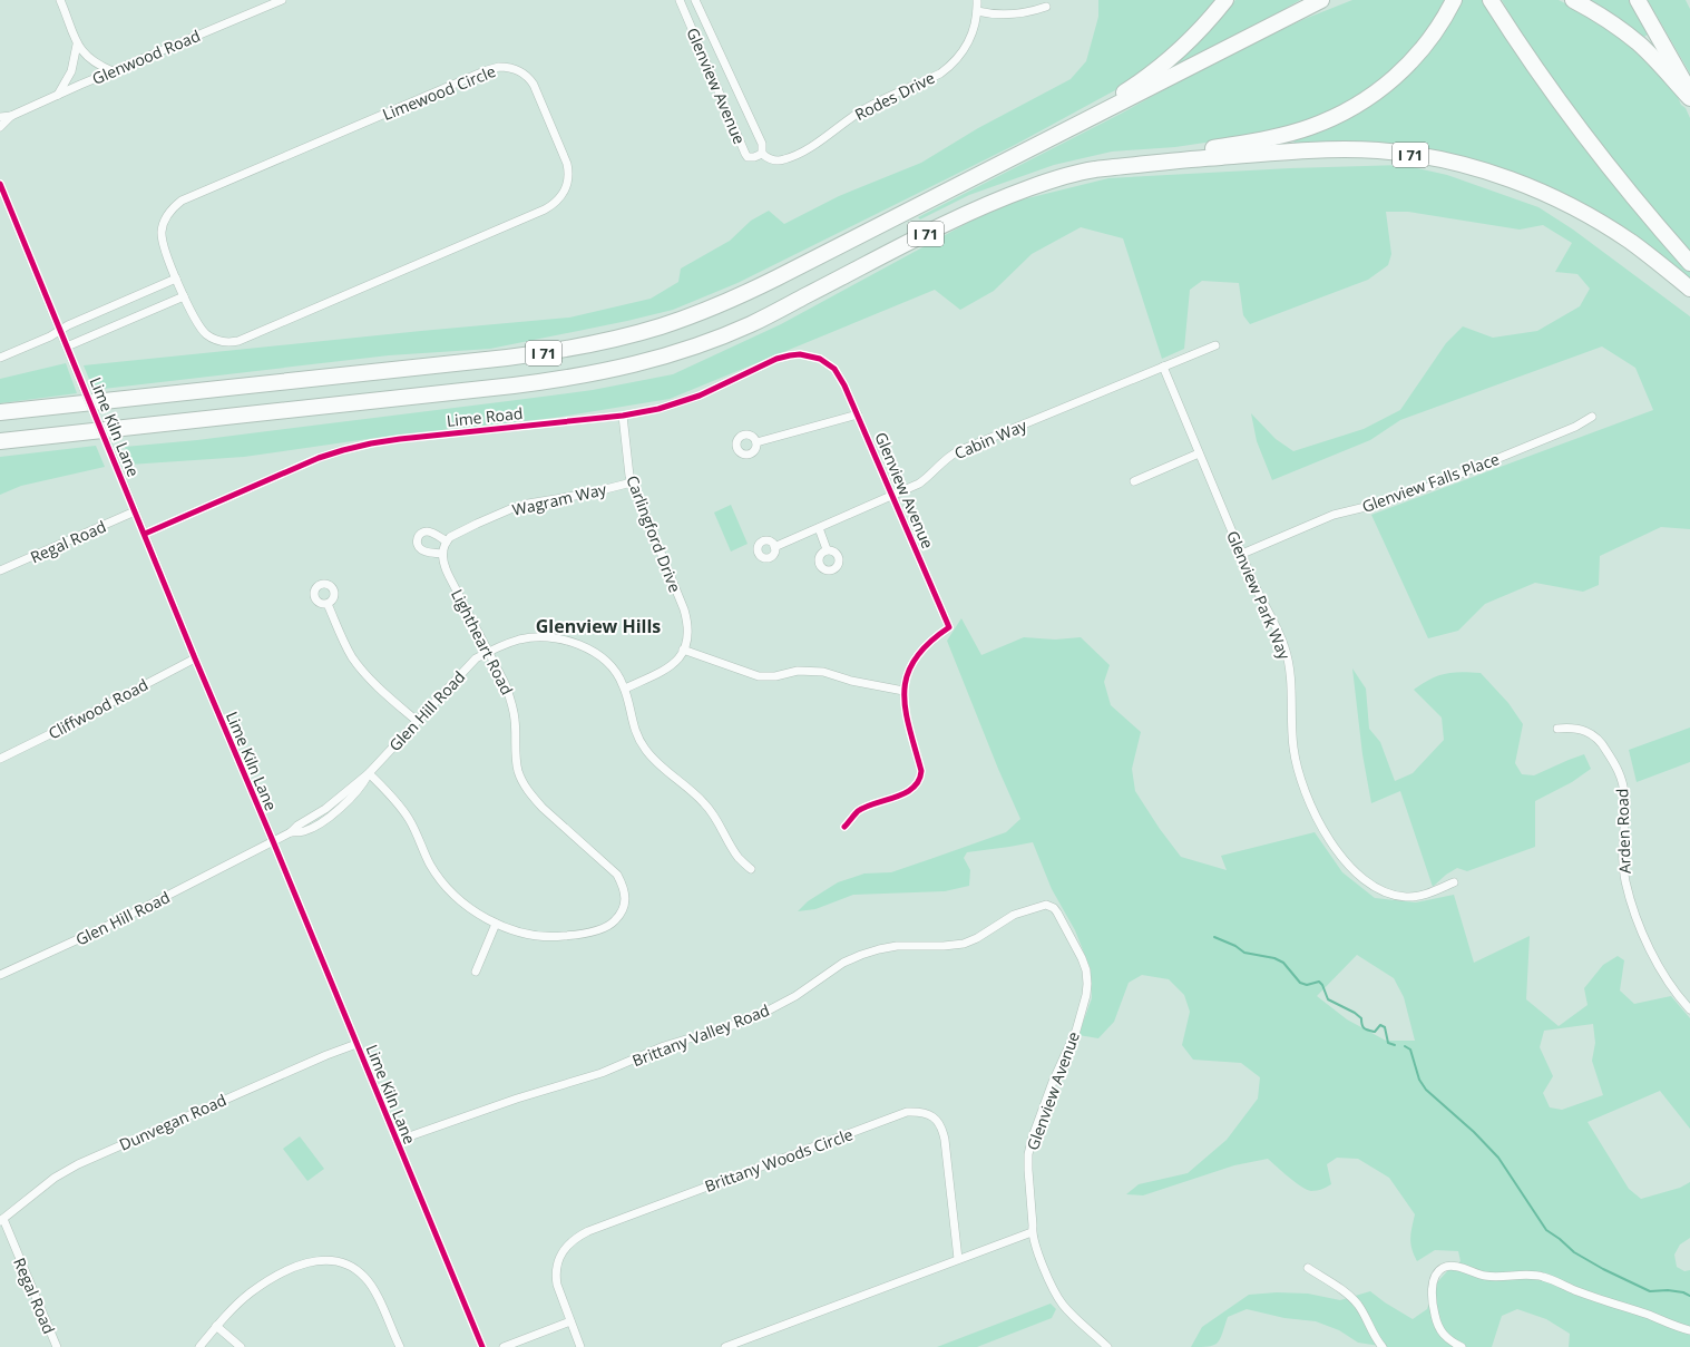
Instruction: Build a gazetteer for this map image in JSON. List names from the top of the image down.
{
  "streets": {
    "highway": ["I 71"],
    "street": [
      "Glenwood Road",
      "Glenview Avenue",
      "Limewood Circle",
      "Rodes Drive",
      "Lime Road",
      "Lime Kiln Lane",
      "Cabin Way",
      "Glenview Falls Place",
      "Wagram Way",
      "Carlingford Drive",
      "Regal Road",
      "Glenview Park Way",
      "Lightheart Road",
      "Cliffwood Road",
      "Glen Hill Road",
      "Arden Road",
      "Brittany Valley Road",
      "Dunvegan Road",
      "Brittany Woods Circle"
    ]
  },
  "crossings": [
    ["Glenview Avenue", "Rodes Drive"],
    ["Glenview Avenue", "Lime Road"],
    ["Glenview Avenue", "Cabin Way"],
    ["Glenview Avenue", "Brittany Valley Road"],
    ["Lime Road", "Lime Kiln Lane"],
    ["Lime Road", "Carlingford Drive"],
    ["Lime Kiln Lane", "Regal Road"],
    ["Lime Kiln Lane", "Cliffwood Road"],
    ["Lime Kiln Lane", "Glen Hill Road"],
    ["Lime Kiln Lane", "Brittany Valley Road"],
    ["Lime Kiln Lane", "Dunvegan Road"],
    ["Cabin Way", "Glenview Park Way"],
    ["Glenview Falls Place", "Glenview Park Way"],
    ["Wagram Way", "Carlingford Drive"],
    ["Wagram Way", "Lightheart Road"],
    ["Regal Road", "Dunvegan Road"],
    ["Lightheart Road", "Glen Hill Road"]
  ],
  "districts": ["Glenview Hills"]
}
